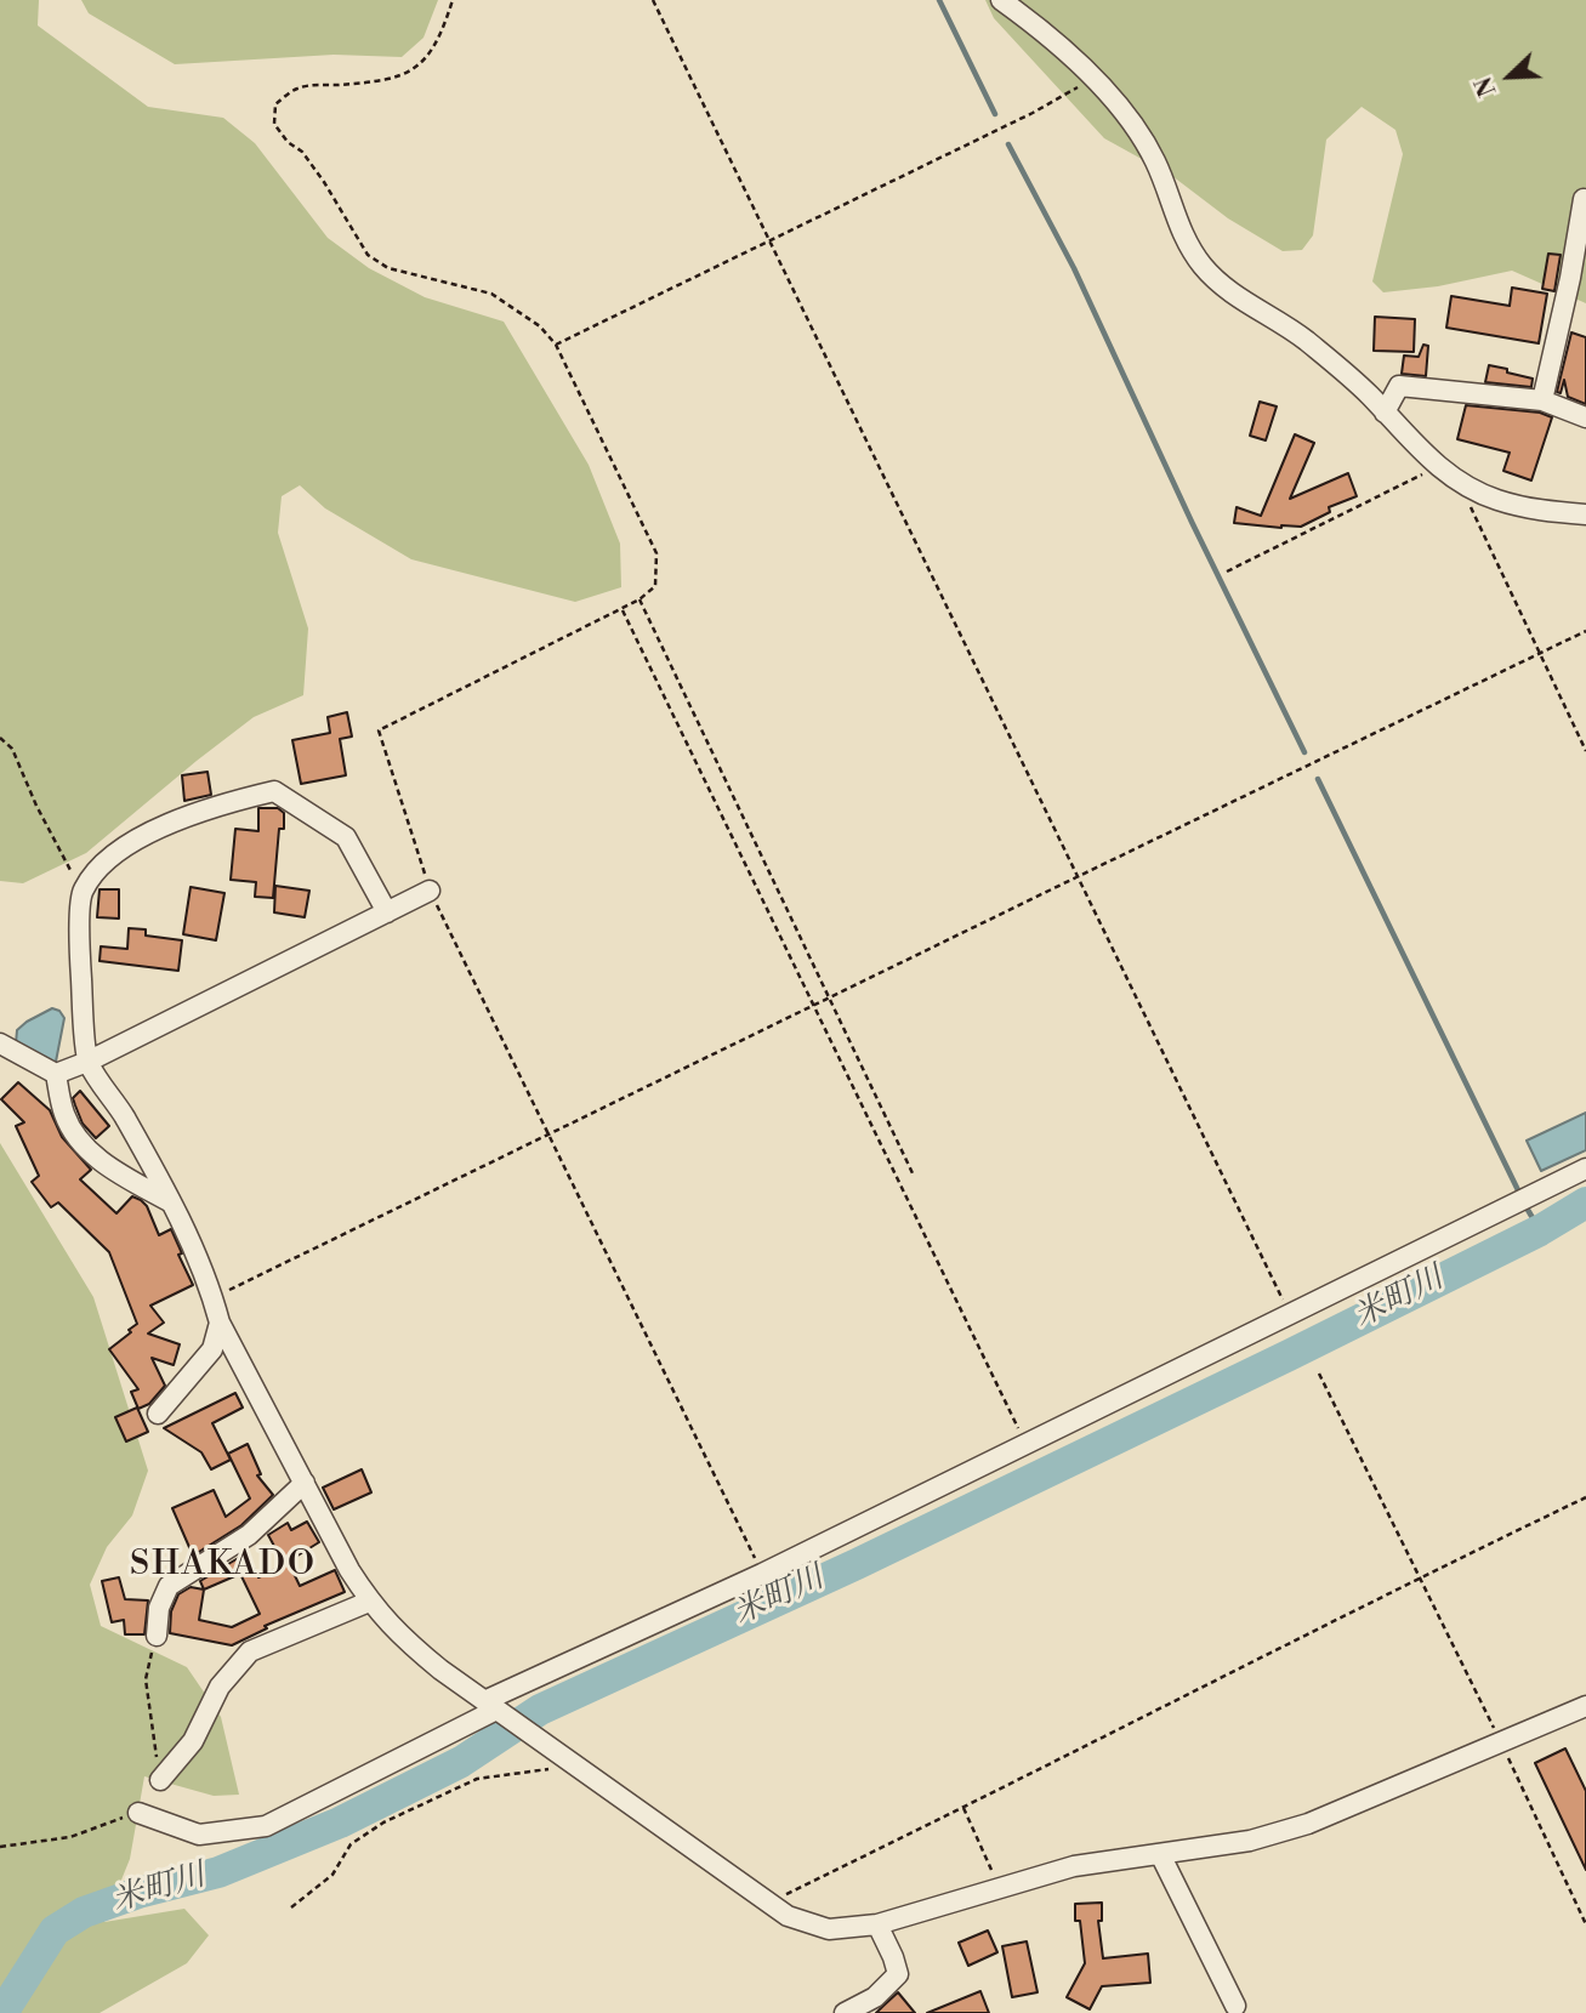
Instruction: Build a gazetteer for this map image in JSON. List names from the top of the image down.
{
  "districts": ["SHAKADO"],
  "water": ["米町川"],
  "north": "bottom left"
}
